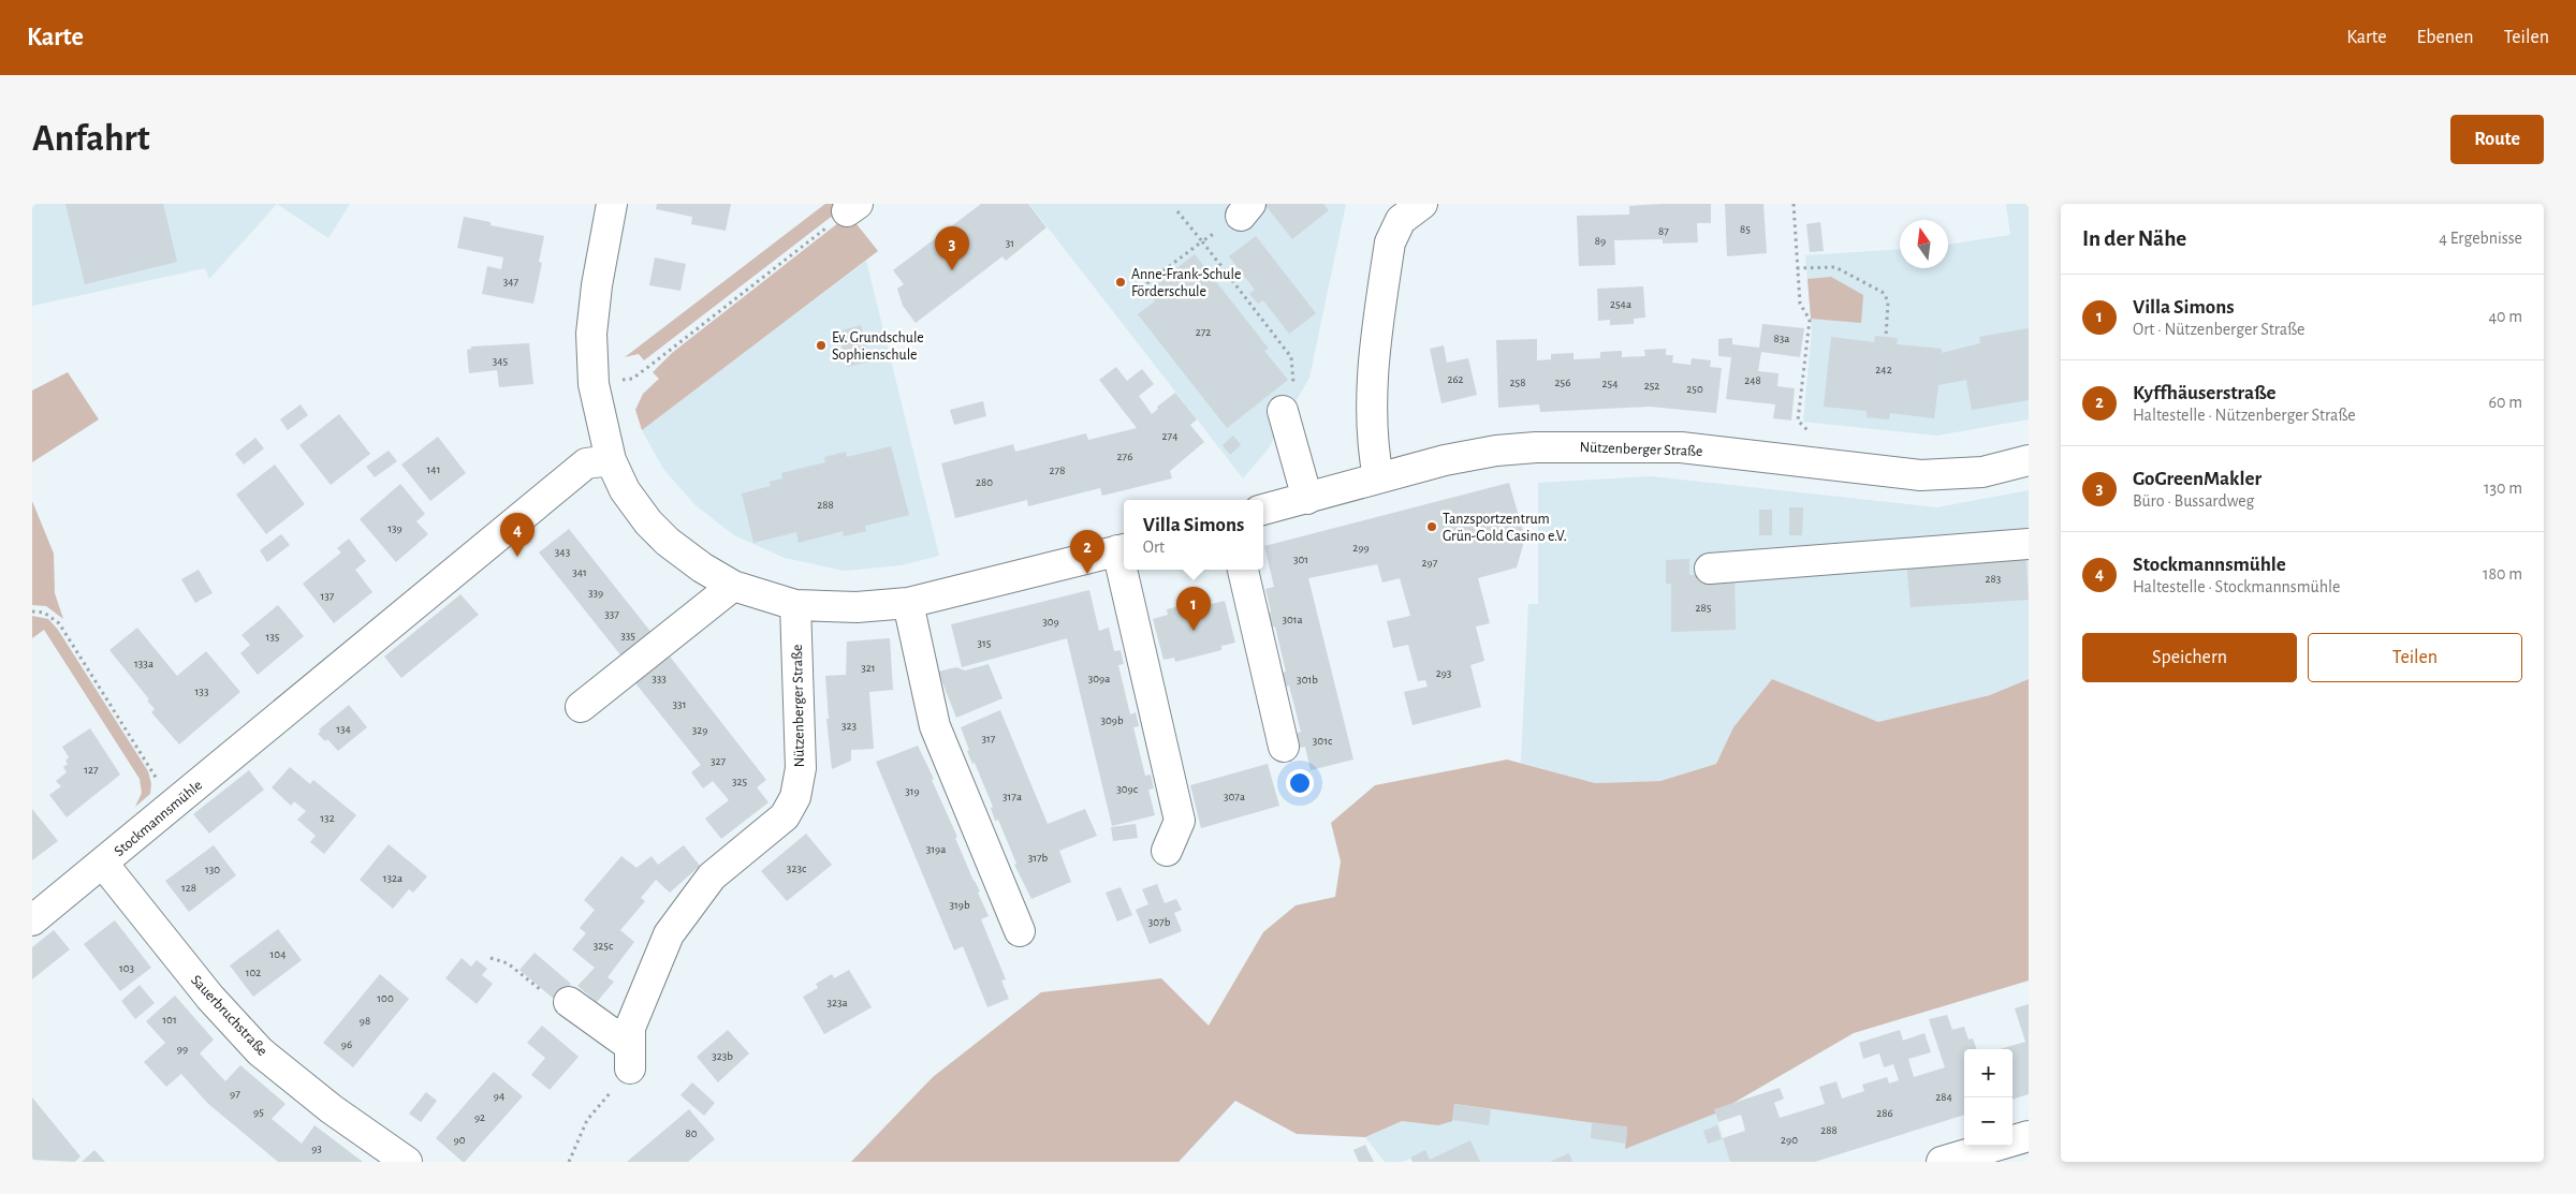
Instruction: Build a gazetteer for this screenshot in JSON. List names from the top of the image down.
{
  "streets": {
    "street": ["Nützenberger Straße", "Stockmannsmühle", "Sauerbruchstraße"]
  },
  "crossings": [
    ["Stockmannsmühle", "Sauerbruchstraße"]
  ],
  "places": ["Anne-Frank-Schule Förderschule", "Ev. Grundschule Sophienschule", "Tanzsportzentrum Grün-Gold Casino e.V."],
  "house_numbers": [
    "85",
    "87",
    "89",
    "31",
    "347",
    "254a",
    "272",
    "83a",
    "345",
    "242",
    "262",
    "248",
    "258",
    "256",
    "254",
    "252",
    "250",
    "274",
    "276",
    "141",
    "278",
    "280",
    "288",
    "139",
    "299",
    "343",
    "301",
    "297",
    "341",
    "283",
    "339",
    "137",
    "285",
    "337",
    "301a",
    "309",
    "335",
    "135",
    "315",
    "133a",
    "321",
    "293",
    "333",
    "309a",
    "301b",
    "133",
    "331",
    "309b",
    "323",
    "134",
    "329",
    "317",
    "301c",
    "327",
    "127",
    "325",
    "309c",
    "319",
    "317a",
    "307a",
    "132",
    "319a",
    "317b",
    "323c",
    "130",
    "132a",
    "128",
    "319b",
    "307b",
    "325c",
    "104",
    "103",
    "102",
    "100",
    "323a",
    "101",
    "98",
    "96",
    "99",
    "323b",
    "97",
    "94",
    "284",
    "95",
    "286",
    "92",
    "288",
    "80",
    "90",
    "290",
    "93"
  ],
  "north": "top",
  "page": {
    "header": "Karte",
    "nav": ["Karte", "Ebenen", "Teilen"],
    "buttons": [
      "Route",
      ["Speichern", "Teilen"]
    ],
    "title": "Anfahrt",
    "heading": ["In der Nähe", "4 Ergebnisse"],
    "pins": [
      "3",
      "4",
      "2",
      "1"
    ],
    "list": [
      {
        "mark": "1",
        "name": "Villa Simons",
        "note": "Ort · Nützenberger Straße",
        "value": "40 m"
      },
      {
        "mark": "2",
        "name": "Kyffhäuserstraße",
        "note": "Haltestelle · Nützenberger Straße",
        "value": "60 m"
      },
      {
        "mark": "3",
        "name": "GoGreenMakler",
        "note": "Büro · Bussardweg",
        "value": "130 m"
      },
      {
        "mark": "4",
        "name": "Stockmannsmühle",
        "note": "Haltestelle · Stockmannsmühle",
        "value": "180 m"
      }
    ],
    "popup": ["Villa Simons", "Ort"],
    "map_buttons": ["+", "−"]
  }
}
